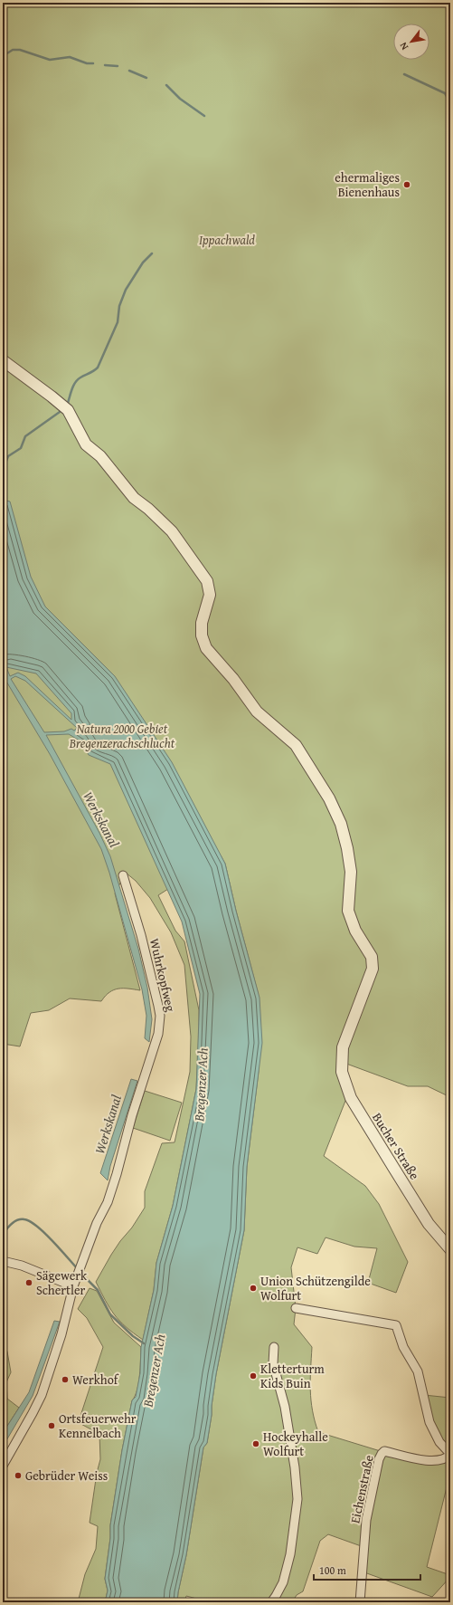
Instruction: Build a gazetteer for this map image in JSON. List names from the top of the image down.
{
  "streets": {
    "street": ["Wuhrkopfweg", "Bucher Straße", "Eichenstraße"]
  },
  "water": ["Werkskanal", "Bregenzer Ach"],
  "parks": ["Ippachwald", "Natura 2000 Gebiet Bregenzerachschlucht"],
  "places": [
    "ehermaliges Bienenhaus",
    "Sägewerk Schertler",
    "Union Schützengilde Wolfurt",
    "Kletterturm Kids Buin",
    "Werkhof",
    "Ortsfeuerwehr Kennelbach",
    "Hockeyhalle Wolfurt",
    "Gebrüder Weiss"
  ],
  "scale_bar": "100 m",
  "north": "bottom left"
}
